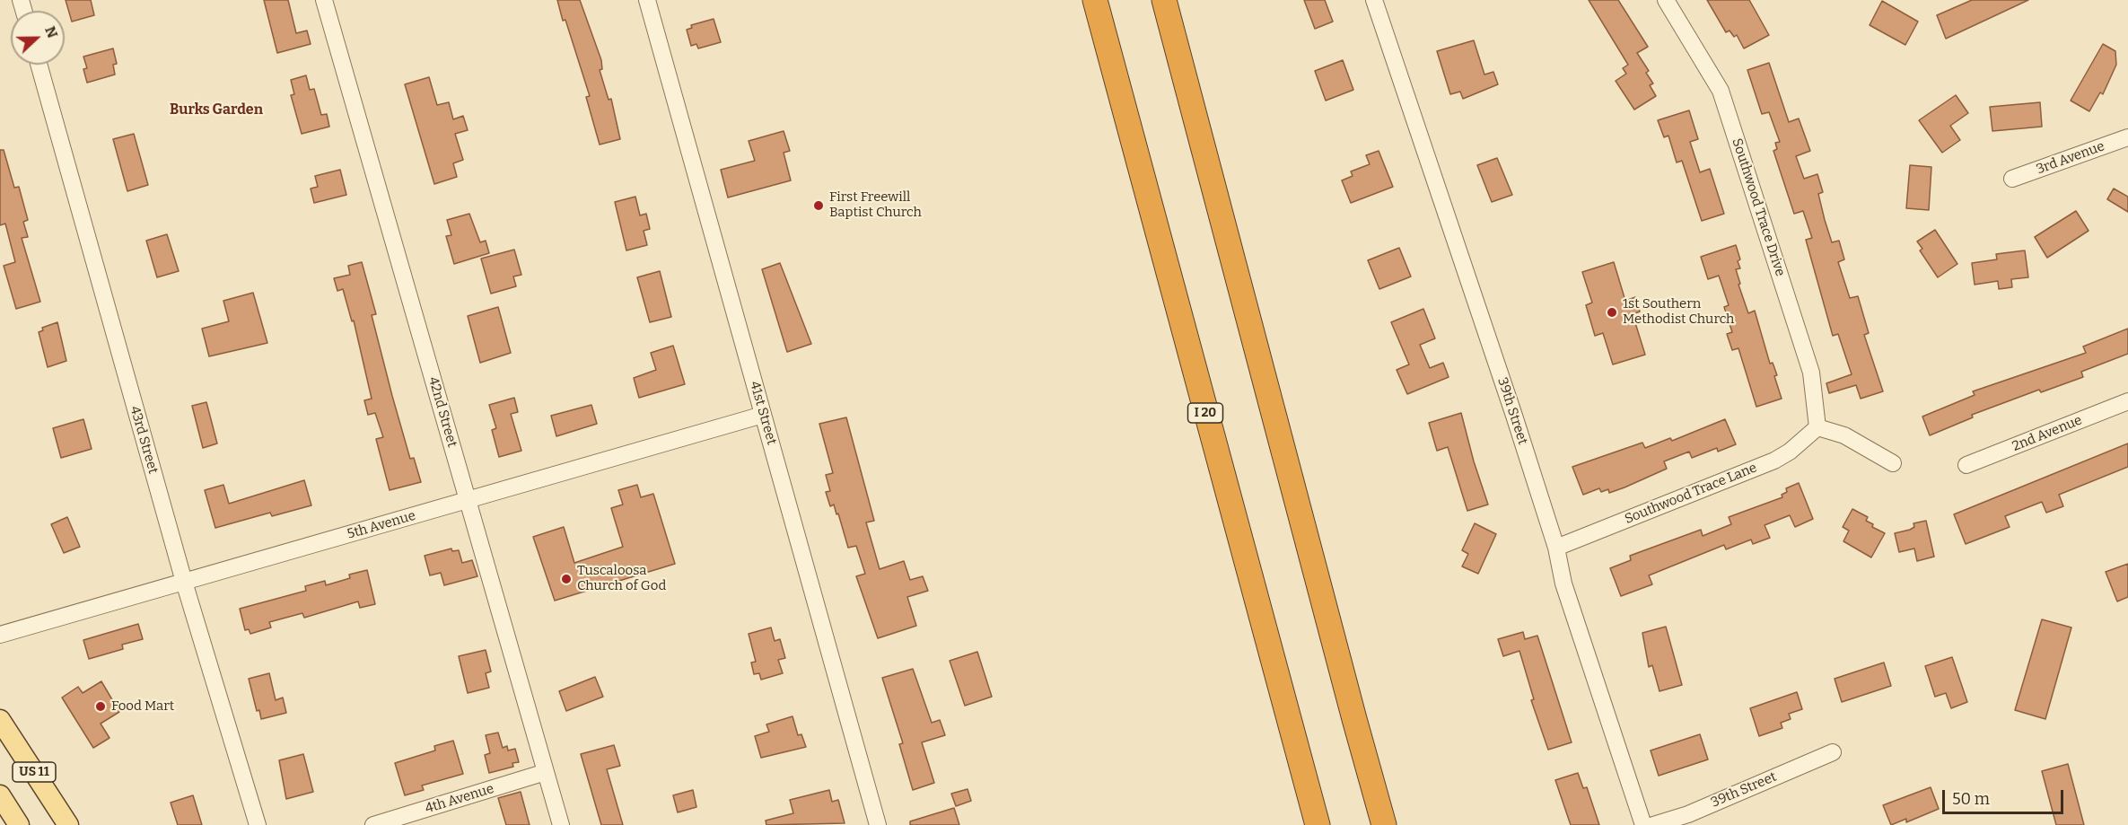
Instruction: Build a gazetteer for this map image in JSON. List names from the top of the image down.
{
  "streets": {
    "highway": ["I 20"],
    "main road": ["US 11"],
    "street": [
      "3rd Avenue",
      "Southwood Trace Drive",
      "39th Street",
      "42nd Street",
      "41st Street",
      "2nd Avenue",
      "43rd Street",
      "Southwood Trace Lane",
      "5th Avenue",
      "4th Avenue"
    ]
  },
  "crossings": [
    ["Southwood Trace Drive", "Southwood Trace Lane"],
    ["39th Street", "Southwood Trace Lane"],
    ["42nd Street", "5th Avenue"],
    ["42nd Street", "4th Avenue"],
    ["41st Street", "5th Avenue"],
    ["43rd Street", "5th Avenue"]
  ],
  "districts": ["Burks Garden"],
  "places": [
    "First Freewill Baptist Church",
    "1st Southern Methodist Church",
    "Tuscaloosa Church of God",
    "Food Mart"
  ],
  "scale_bar": "50 m",
  "north": "right"
}
